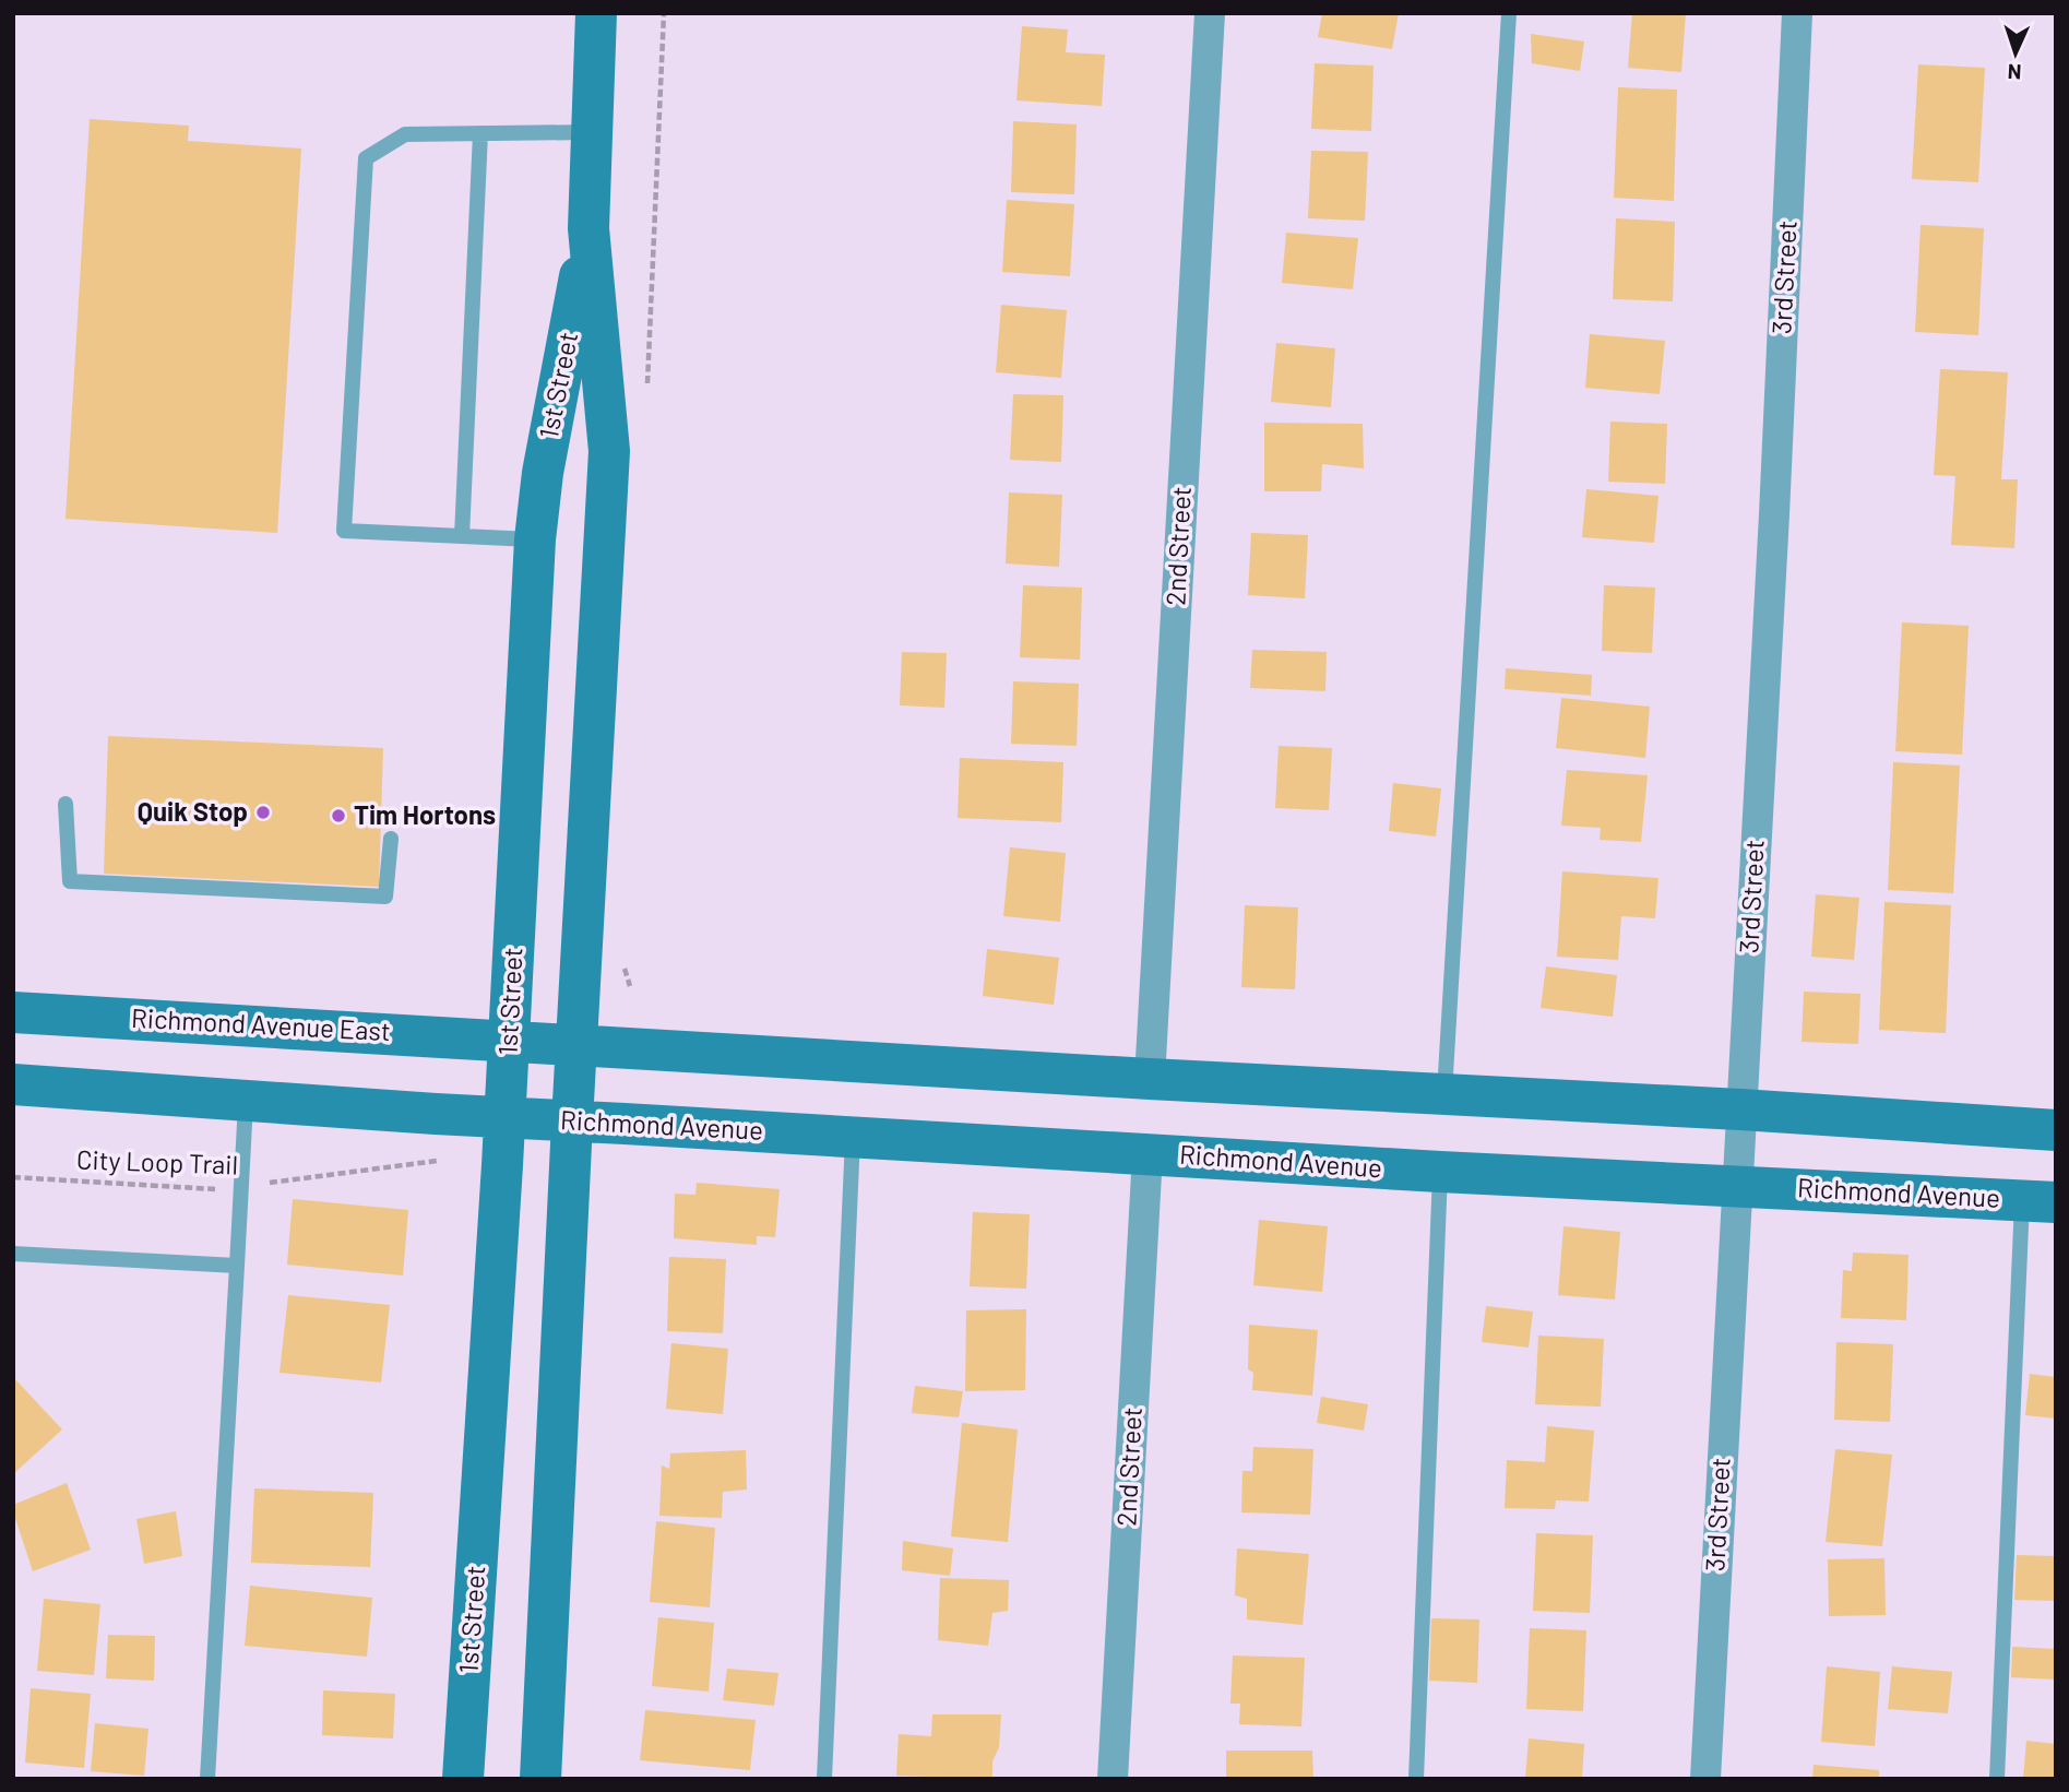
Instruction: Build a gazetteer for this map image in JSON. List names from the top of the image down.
{
  "streets": {
    "main road": ["1st Street", "Richmond Avenue East", "Richmond Avenue"],
    "street": ["3rd Street", "2nd Street"],
    "path": ["City Loop Trail"]
  },
  "crossings": [
    ["3rd Street", "Richmond Avenue"],
    ["1st Street", "Richmond Avenue East"],
    ["1st Street", "Richmond Avenue"],
    ["2nd Street", "Richmond Avenue"]
  ],
  "places": ["Quik Stop", "Tim Hortons"],
  "north": "bottom"
}
